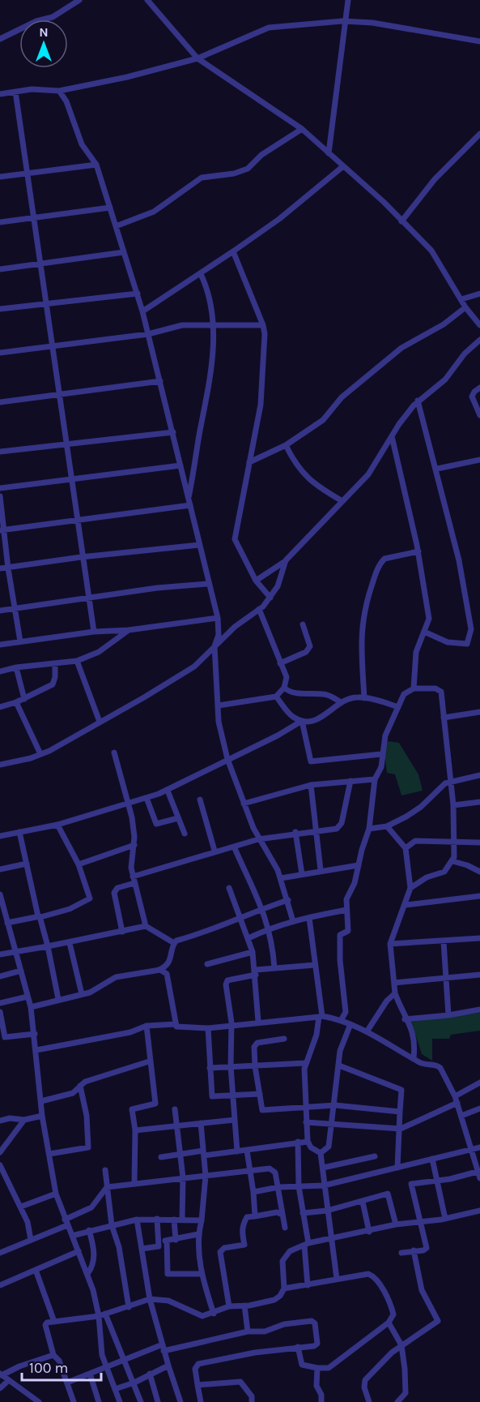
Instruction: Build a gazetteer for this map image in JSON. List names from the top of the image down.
{
  "scale_bar": "100 m",
  "north": "top"
}
